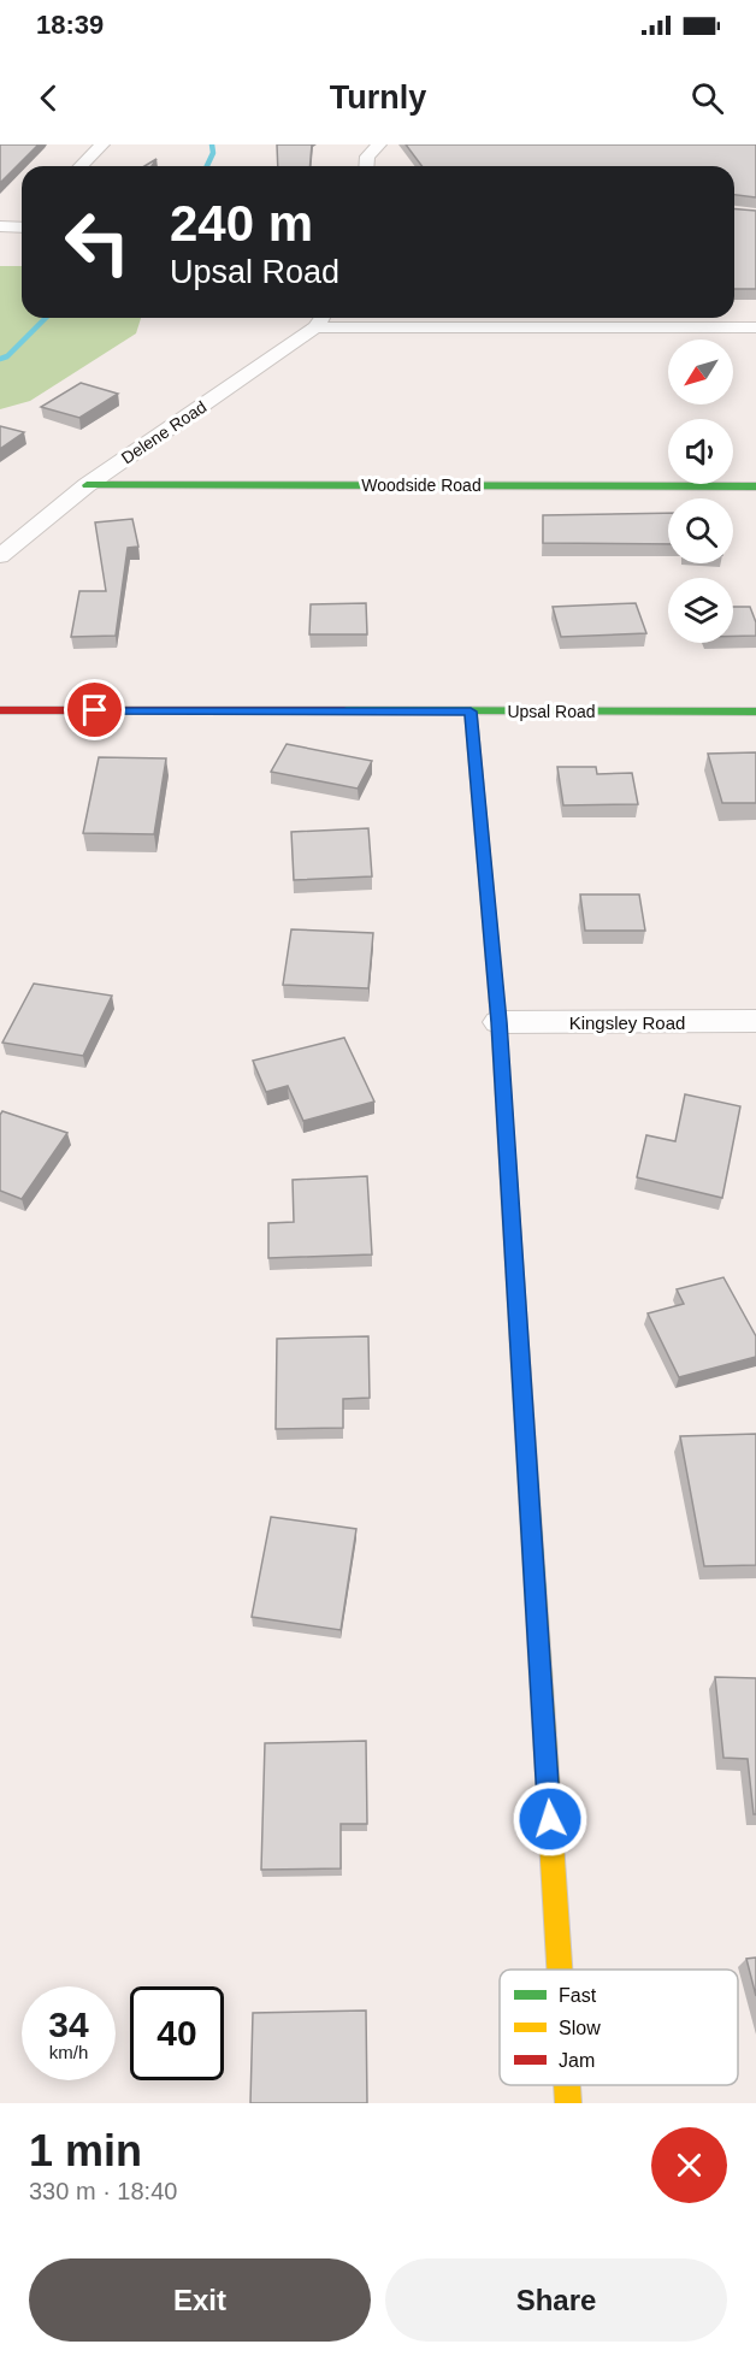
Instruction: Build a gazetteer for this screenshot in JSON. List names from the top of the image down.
{
  "streets": {
    "street": [
      "Delene Road",
      "Woodside Road",
      "Upsal Road",
      "Kingsley Road"
    ]
  },
  "crossings": [
    ["Delene Road", "Woodside Road"]
  ],
  "legend": ["Fast", "Slow", "Jam"],
  "north": "bottom left",
  "page": {
    "status": "18:39",
    "header": "Turnly",
    "turn": ["240 m", "Upsal Road"],
    "speed": "34 km/h",
    "limit": "40",
    "heading": ["1 min", "330 m · 18:40"],
    "buttons": ["Exit", "Share"]
  }
}
